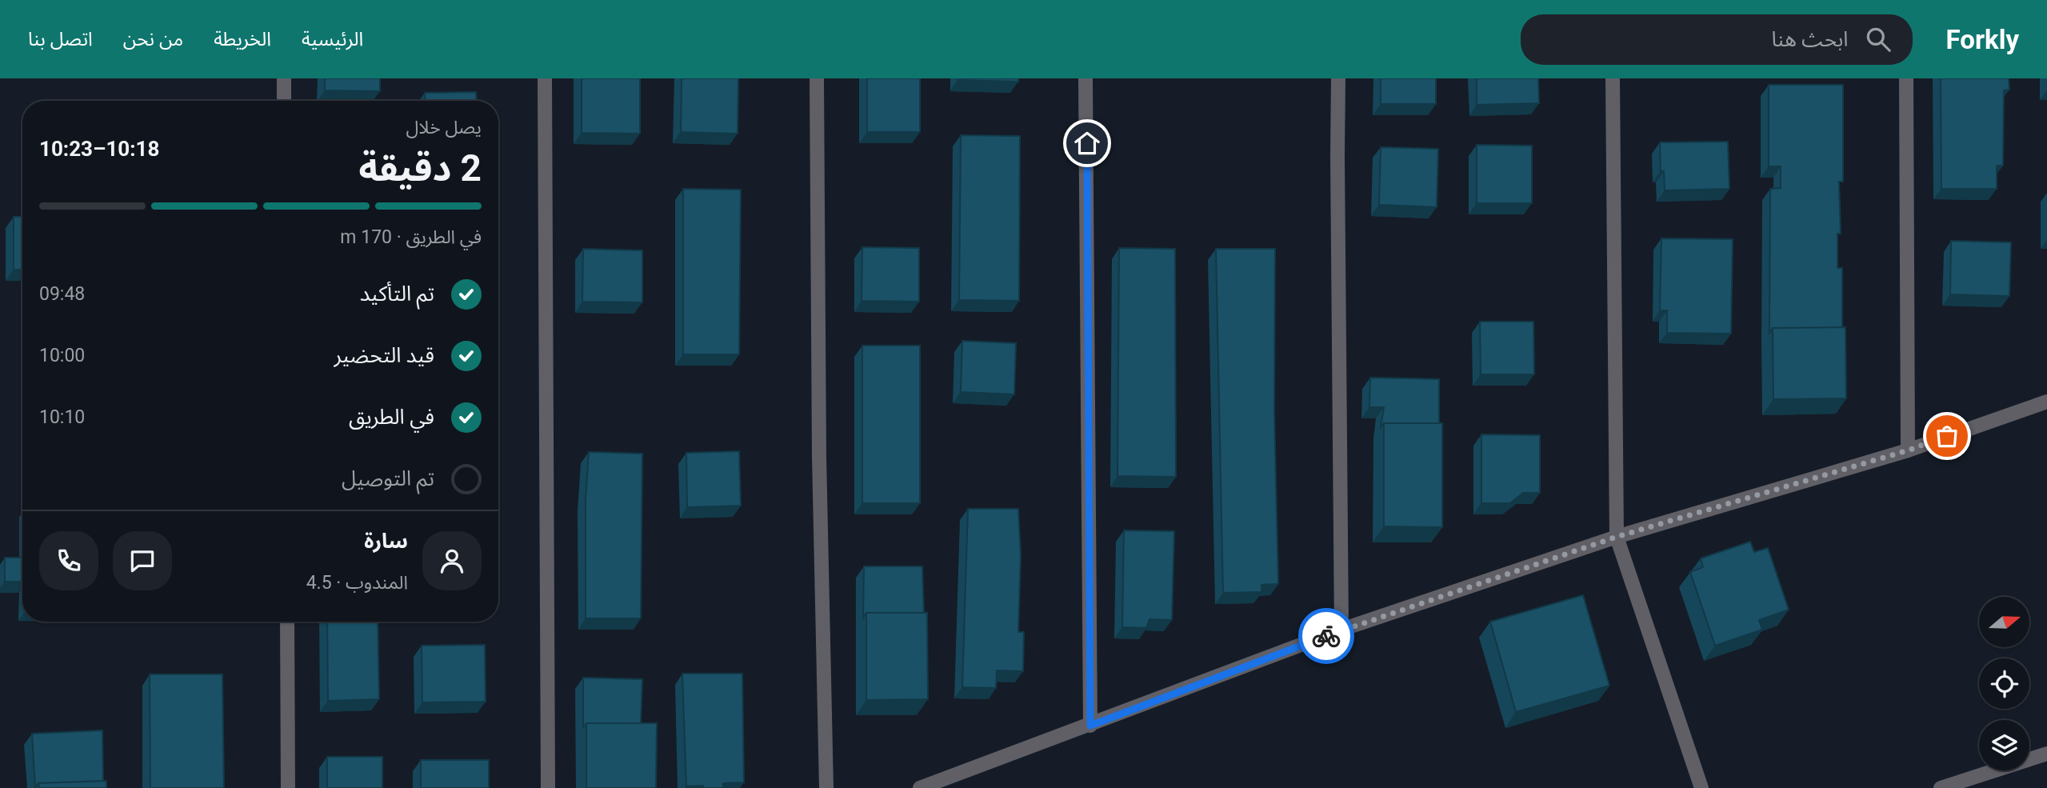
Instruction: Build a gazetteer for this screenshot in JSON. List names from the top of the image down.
{
  "north": "right",
  "page": {
    "header": "Forkly",
    "search": "ابحث هنا",
    "nav": [
      "الرئيسية",
      "الخريطة",
      "من نحن",
      "اتصل بنا"
    ],
    "heading": ["2 دقيقة", "يصل خلال", "10:18–10:23"],
    "panel": ["سارة", "المندوب · 4.5"],
    "bar": "في الطريق · 170 m",
    "list": [
      ["تم التأكيد", "09:48"],
      ["قيد التحضير", "10:00"],
      ["في الطريق", "10:10"],
      "تم التوصيل"
    ]
  }
}
